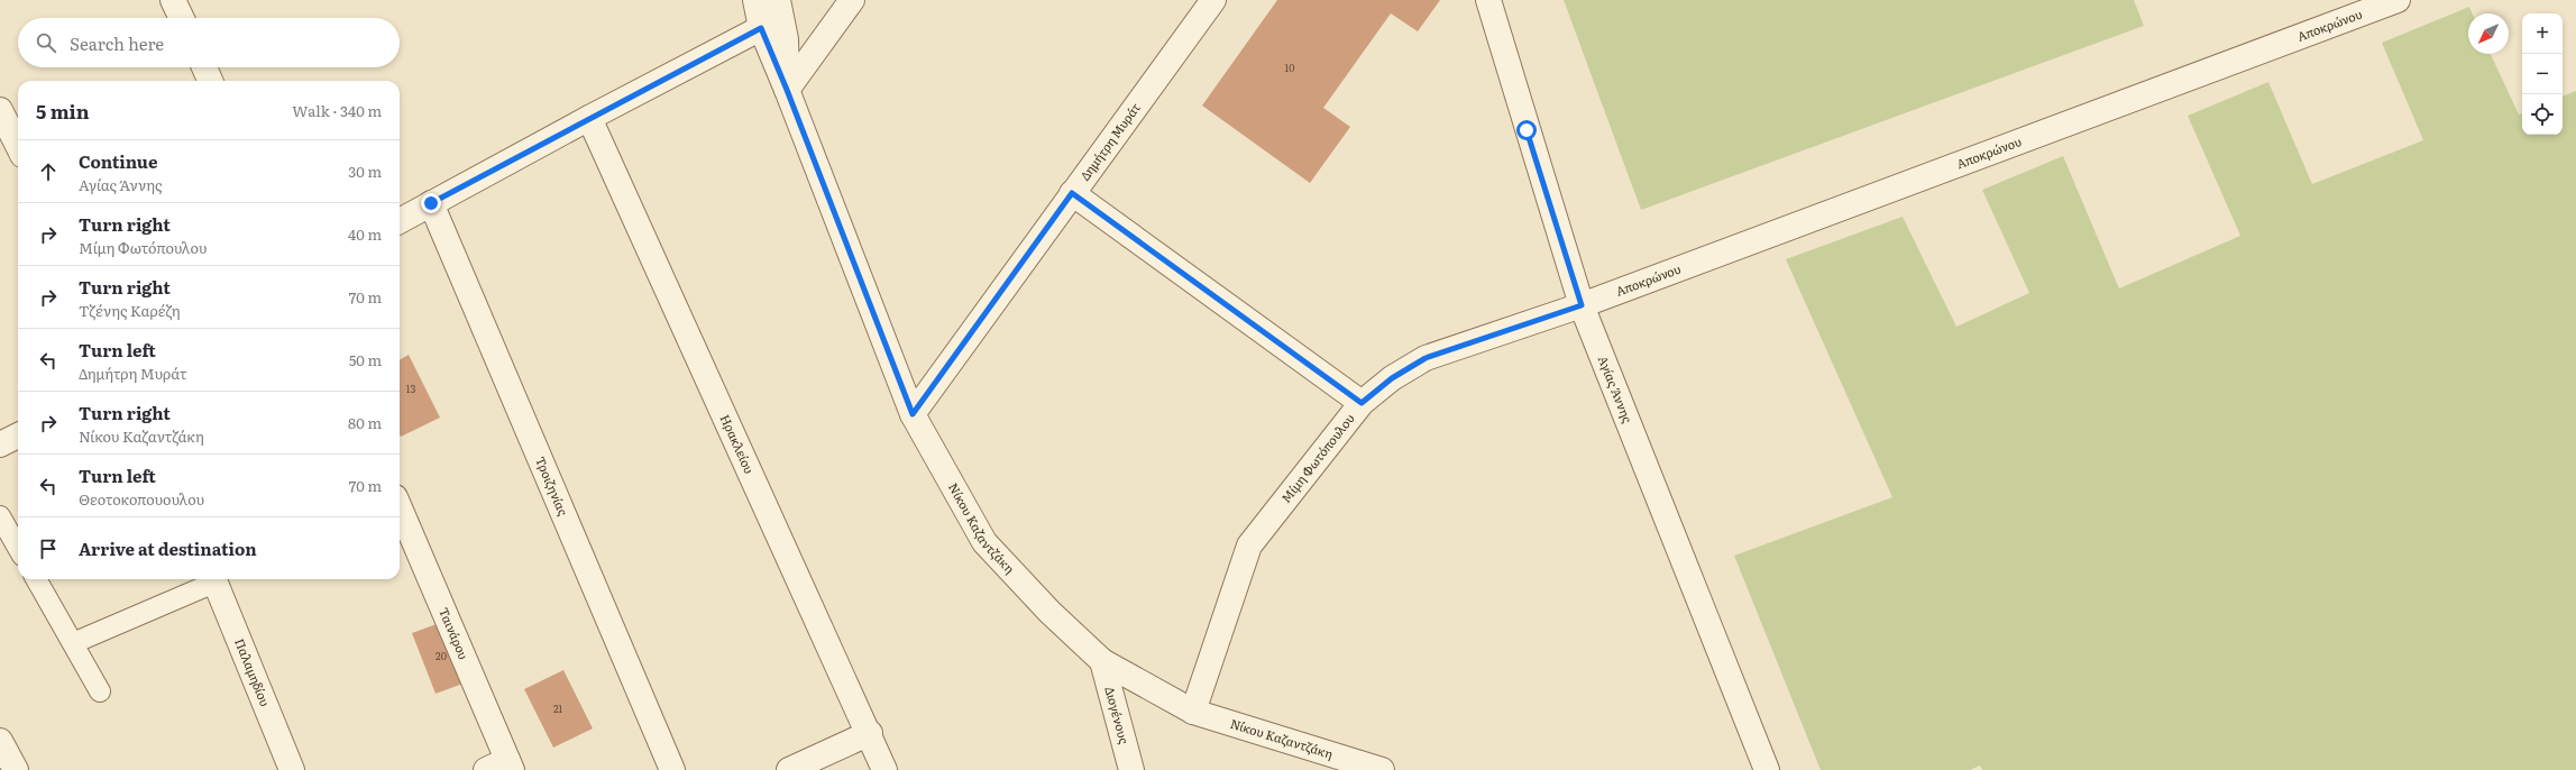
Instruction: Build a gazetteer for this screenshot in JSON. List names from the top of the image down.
{
  "streets": {
    "street": [
      "Αποκρώνου",
      "Δημήτρη Μυράτ",
      "Αγίας Άννης",
      "Ηρακλείου",
      "Μίμη Φωτόπουλου",
      "Τροιζηνίας",
      "Νίκου Καζαντζάκη",
      "Ταινάρου",
      "Παλαμηδίου",
      "Διογένους"
    ]
  },
  "crossings": [
    ["Αποκρώνου", "Αγίας Άννης"],
    ["Αποκρώνου", "Μίμη Φωτόπουλου"],
    ["Δημήτρη Μυράτ", "Νίκου Καζαντζάκη"],
    ["Αγίας Άννης", "Μίμη Φωτόπουλου"],
    ["Μίμη Φωτόπουλου", "Νίκου Καζαντζάκη"],
    ["Νίκου Καζαντζάκη", "Διογένους"]
  ],
  "house_numbers": [
    "10",
    "13",
    "20",
    "21"
  ],
  "north": "bottom left",
  "page": {
    "map_buttons": ["+", "−"],
    "search": "Search here",
    "heading": ["5 min", "Walk · 340 m"],
    "list": [
      ["Continue", "Αγίας Άννης", "30 m"],
      ["Turn right", "Μίμη Φωτόπουλου", "40 m"],
      ["Turn right", "Τζένης Καρέζη", "70 m"],
      ["Turn left", "Δημήτρη Μυράτ", "50 m"],
      ["Turn right", "Νίκου Καζαντζάκη", "80 m"],
      ["Turn left", "Θεοτοκοπουουλου", "70 m"],
      "Arrive at destination"
    ]
  }
}
